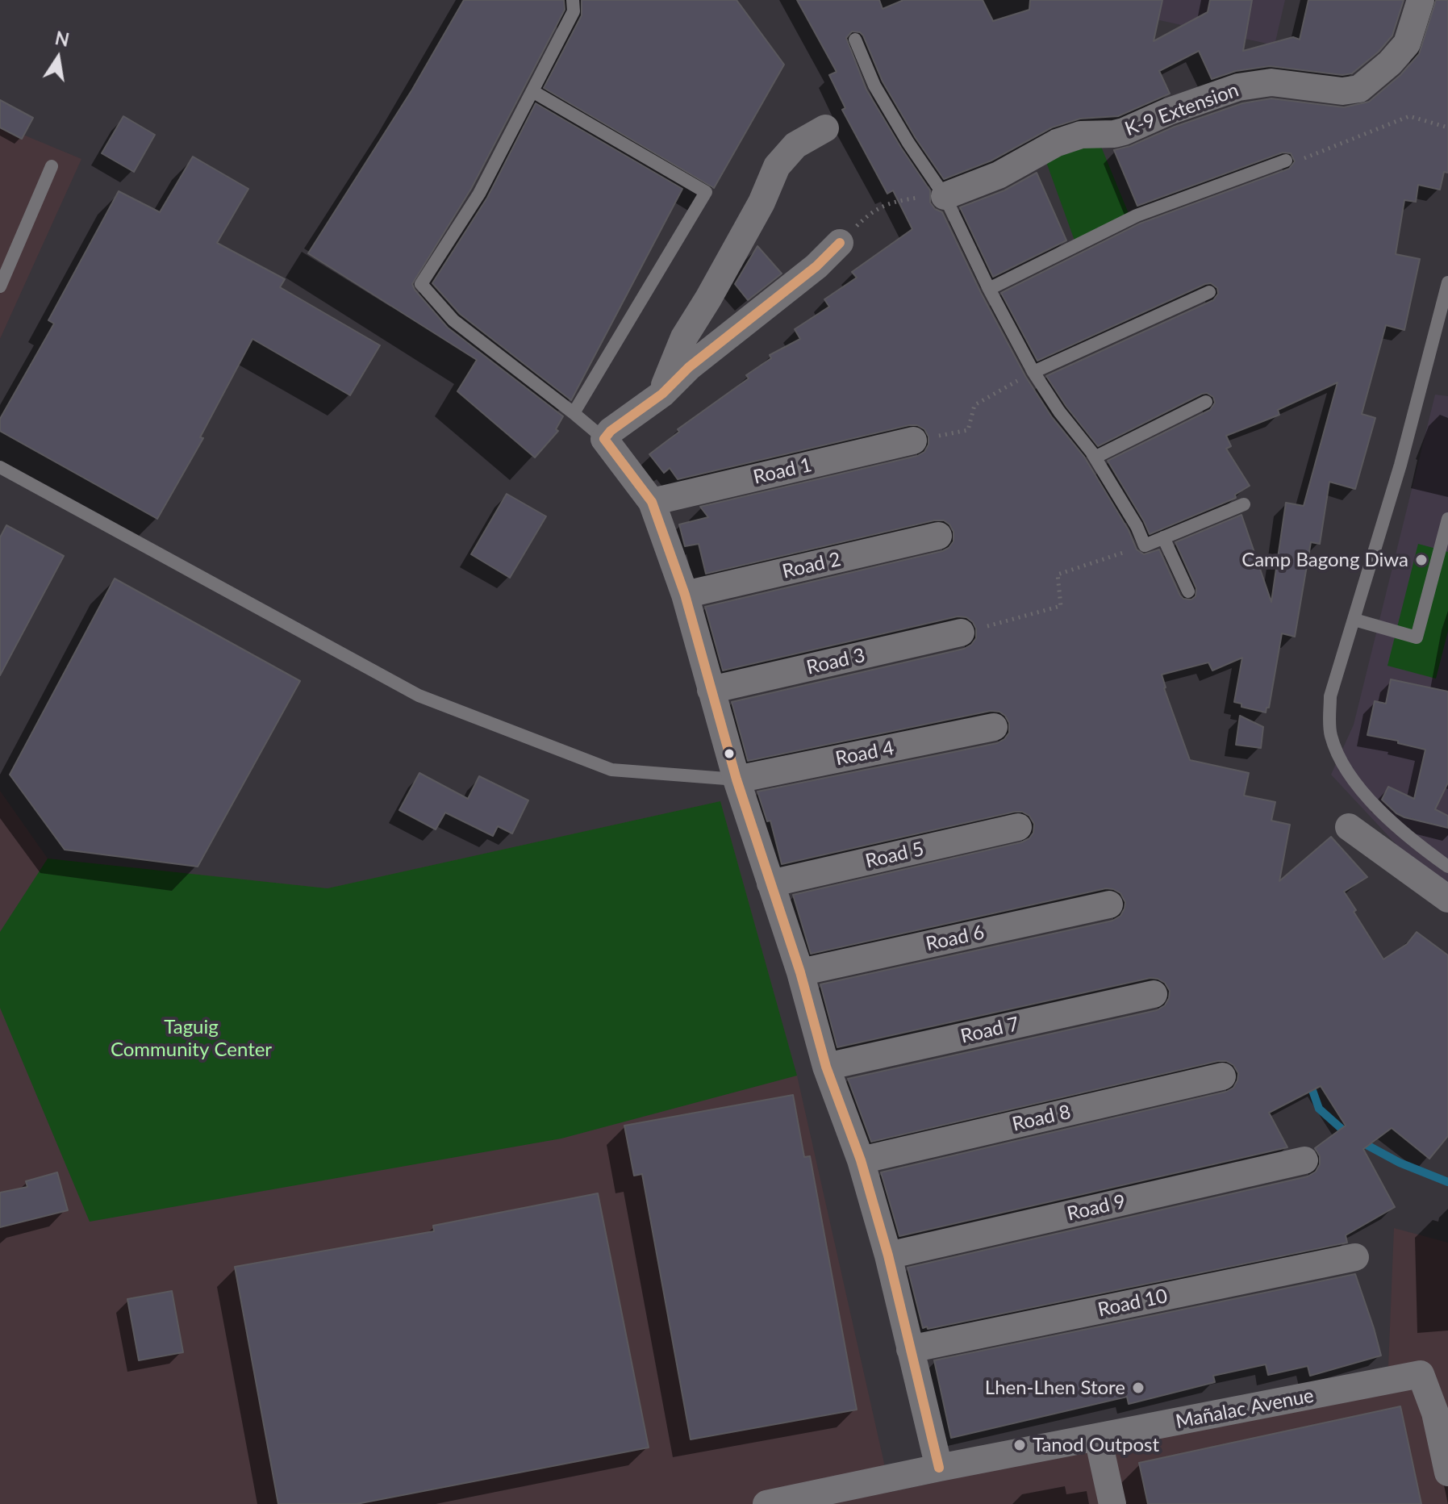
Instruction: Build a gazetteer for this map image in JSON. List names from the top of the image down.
{
  "streets": {
    "street": [
      "K-9 Extension",
      "Road 1",
      "Road 2",
      "Road 3",
      "Road 4",
      "Road 5",
      "Road 6",
      "Road 7",
      "Road 8",
      "Road 9",
      "Road 10",
      "Mañalac Avenue"
    ]
  },
  "parks": ["Taguig Community Center"],
  "places": ["Camp Bagong Diwa", "Lhen-Lhen Store", "Tanod Outpost"],
  "north": "top"
}
